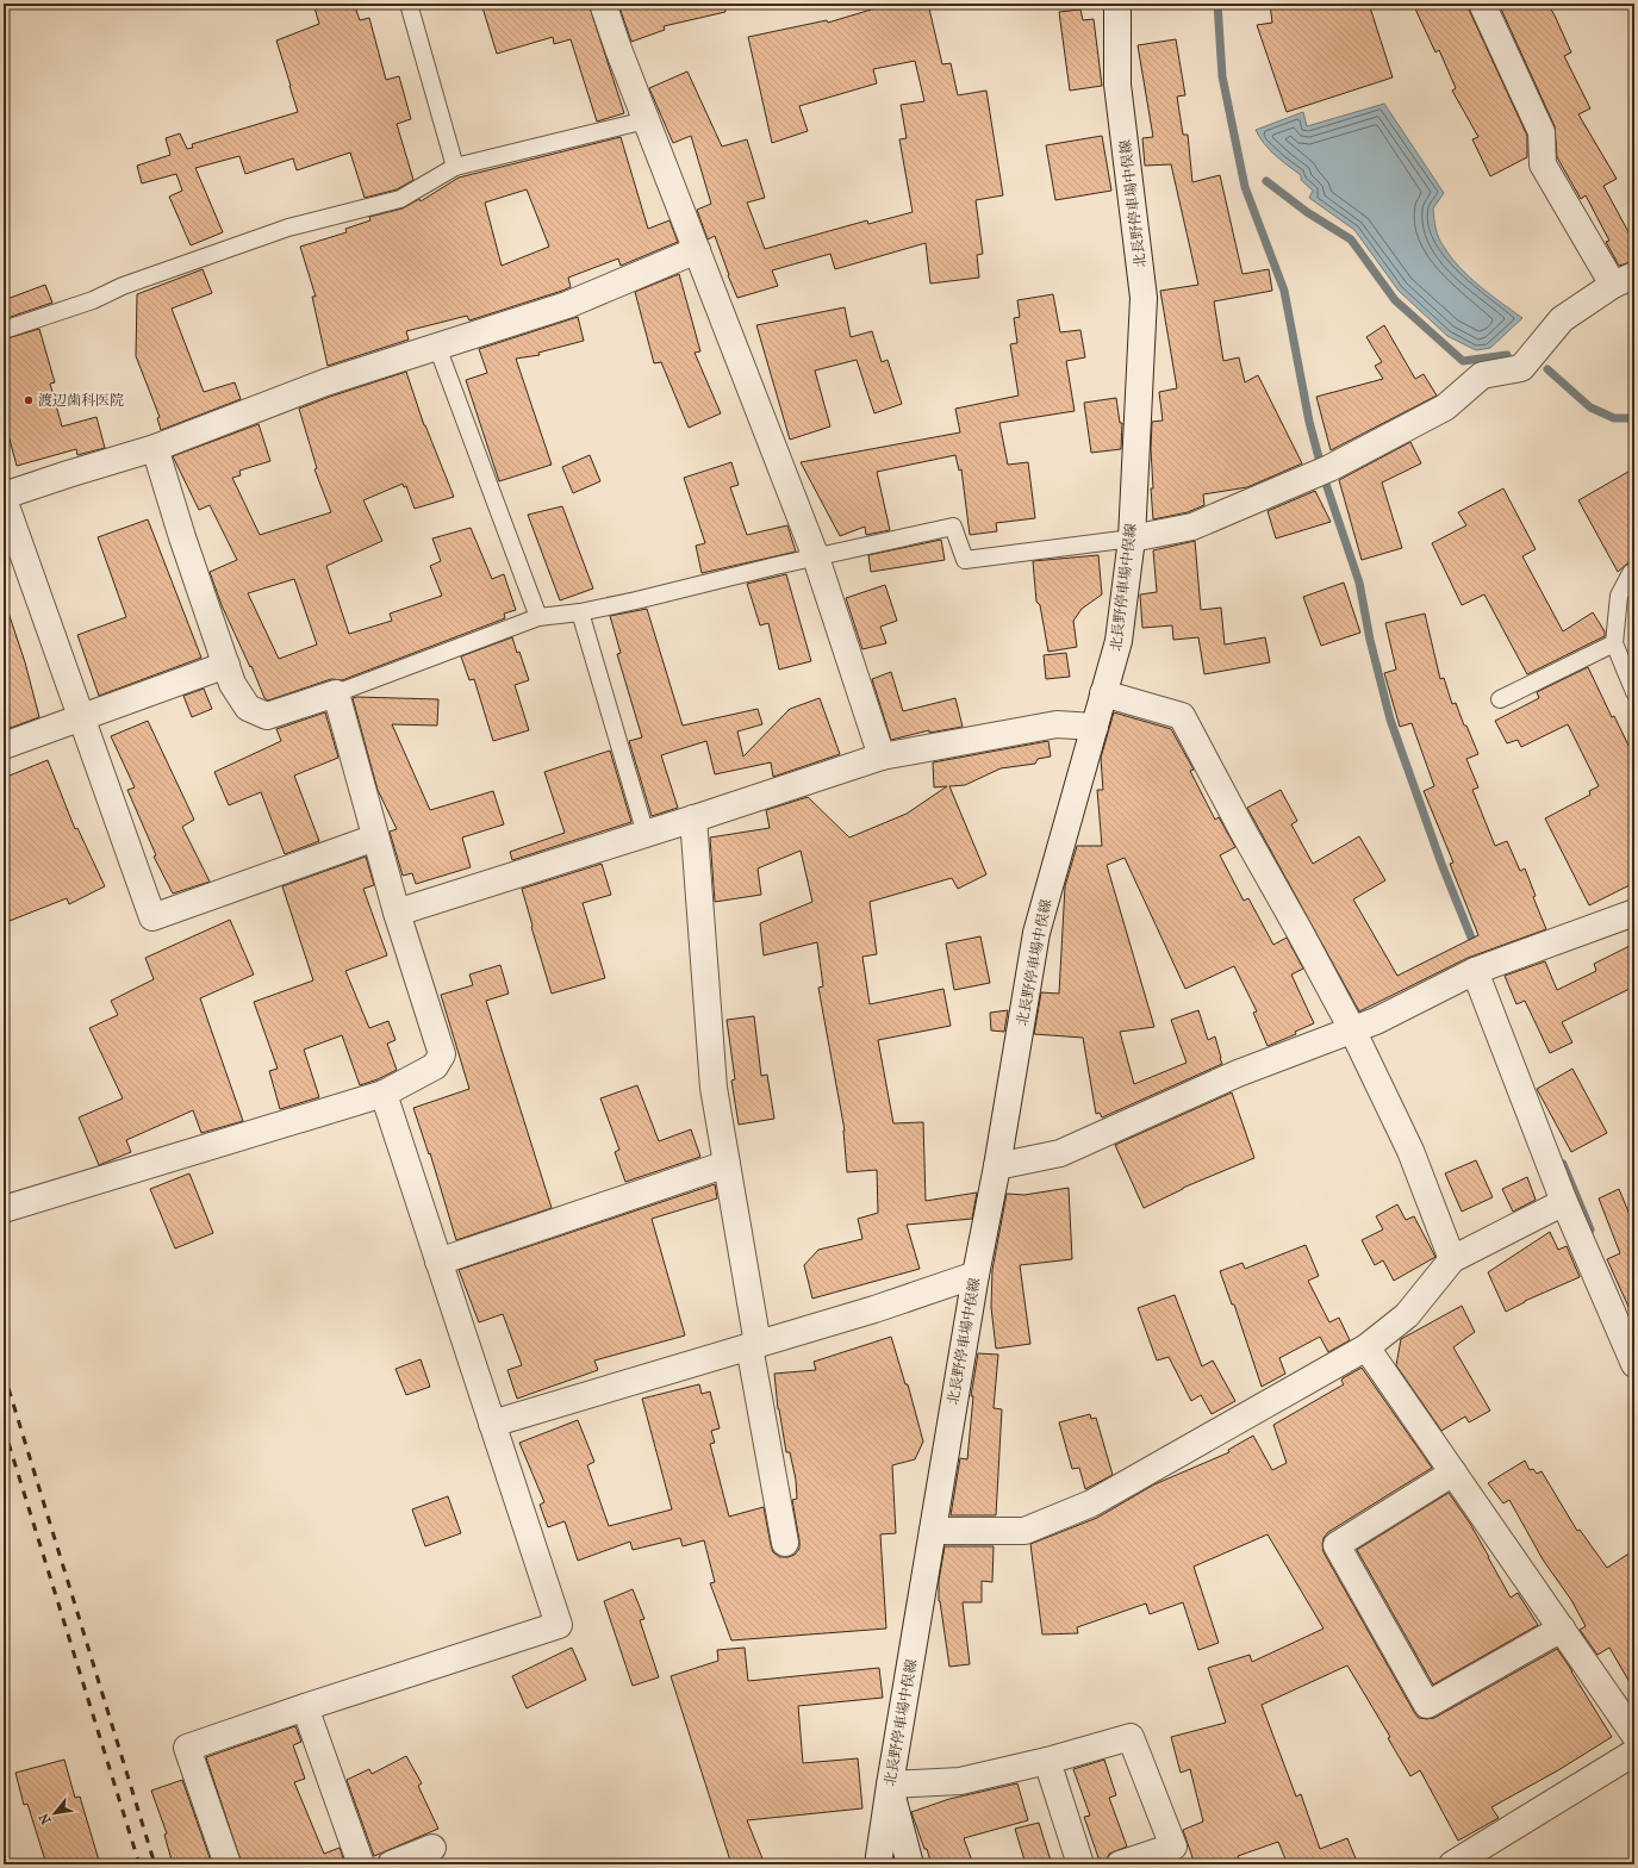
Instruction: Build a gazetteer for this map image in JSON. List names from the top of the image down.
{
  "streets": {
    "street": ["北長野停車場中俣線"]
  },
  "places": ["渡辺歯科医院"],
  "north": "bottom left"
}
